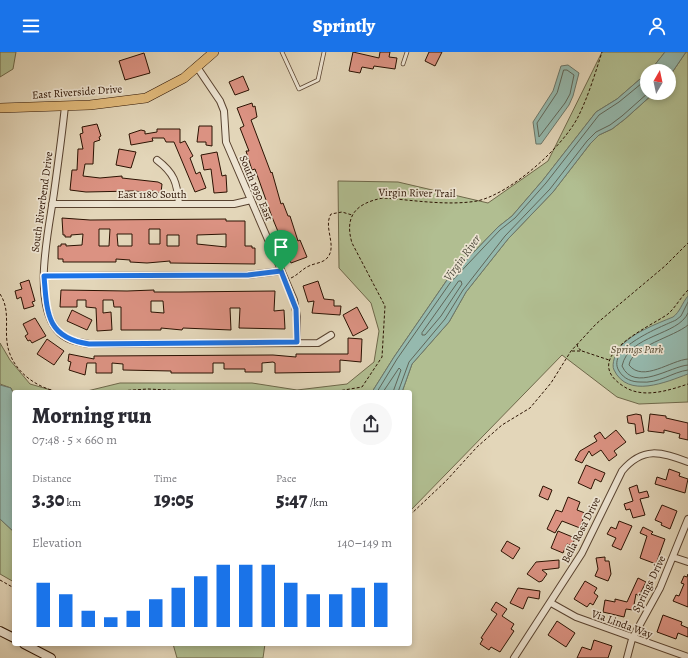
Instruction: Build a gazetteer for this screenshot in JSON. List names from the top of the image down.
{
  "streets": {
    "main road": ["East Riverside Drive"],
    "street": [
      "South 1930 East",
      "East 1180 South",
      "South Riverbend Drive",
      "Bella Rosa Drive",
      "Springs Drive",
      "Via Linda Way"
    ],
    "path": ["Virgin River Trail"]
  },
  "crossings": [
    ["East Riverside Drive", "South 1930 East"],
    ["East Riverside Drive", "South Riverbend Drive"],
    ["South 1930 East", "East 1180 South"],
    ["South 1930 East", "South Riverbend Drive"],
    ["East 1180 South", "South Riverbend Drive"],
    ["Bella Rosa Drive", "Via Linda Way"],
    ["Springs Drive", "Via Linda Way"]
  ],
  "water": ["Virgin River"],
  "parks": ["Springs Park"],
  "north": "top",
  "page": {
    "header": "Sprintly",
    "heading": ["Morning run", "07:48 · 5 × 660 m"],
    "stats": [
      ["Distance", "3.30 km"],
      ["Time", "19:05"],
      ["Pace", "5:47 /km"]
    ],
    "chart": ["Elevation", "140–149 m"]
  }
}
